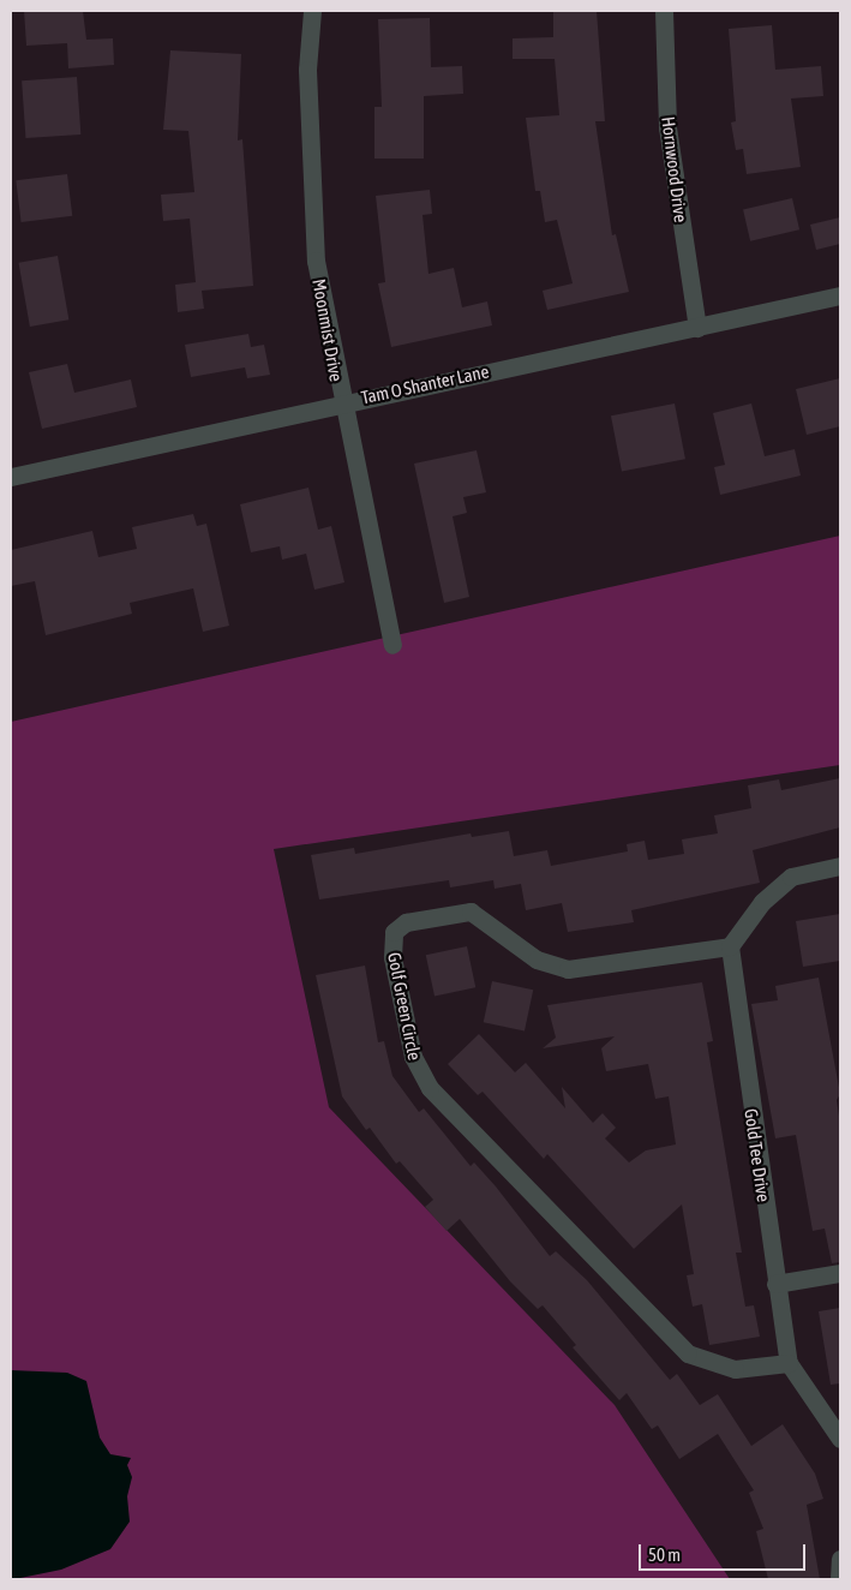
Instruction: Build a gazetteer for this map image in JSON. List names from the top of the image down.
{
  "streets": {
    "street": [
      "Hornwood Drive",
      "Moonmist Drive",
      "Tam O Shanter Lane",
      "Golf Green Circle",
      "Gold Tee Drive"
    ]
  },
  "crossings": [
    ["Hornwood Drive", "Tam O Shanter Lane"],
    ["Moonmist Drive", "Tam O Shanter Lane"],
    ["Golf Green Circle", "Gold Tee Drive"]
  ],
  "scale_bar": "50 m"
}
